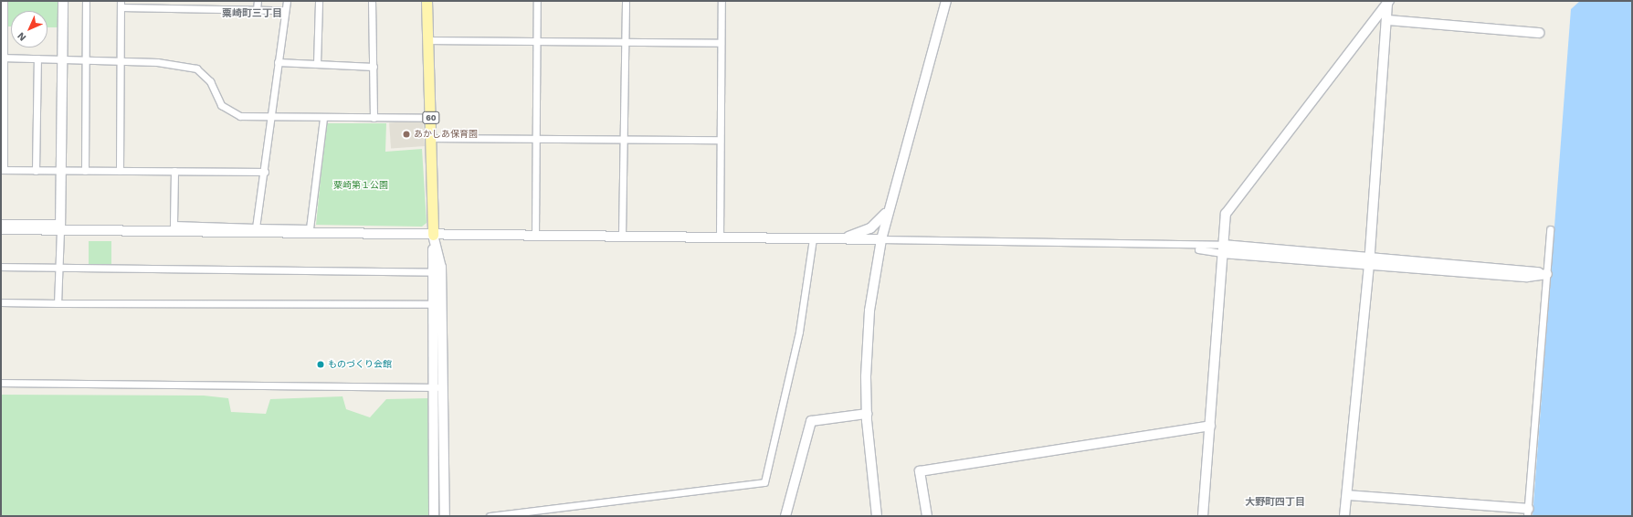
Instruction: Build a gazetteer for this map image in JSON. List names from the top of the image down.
{
  "streets": {
    "main road": ["60"]
  },
  "districts": ["粟崎町三丁目", "大野町四丁目"],
  "parks": ["粟崎第１公園"],
  "places": ["あかしあ保育園", "ものづくり会館"],
  "north": "bottom left"
}
